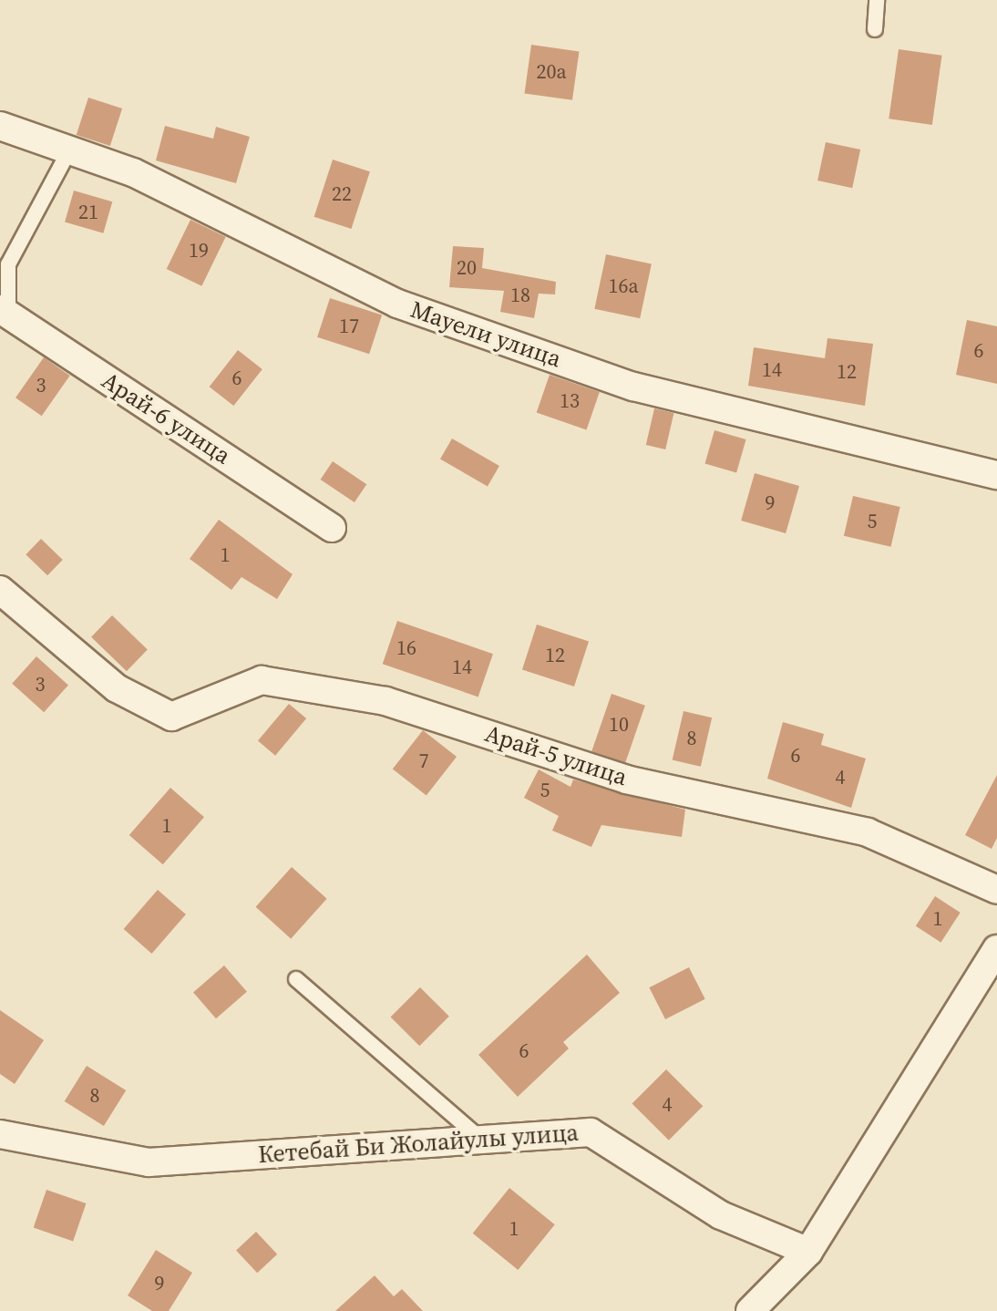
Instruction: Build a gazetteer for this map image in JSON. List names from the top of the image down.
{
  "streets": {
    "street": [
      "Мауели улица",
      "Арай-6 улица",
      "Арай-5 улица",
      "Кетебай Би Жолайулы улица"
    ]
  },
  "house_numbers": [
    "20а",
    "22",
    "21",
    "19",
    "20",
    "16а",
    "18",
    "17",
    "6",
    "14",
    "12",
    "6",
    "3",
    "13",
    "9",
    "5",
    "1",
    "16",
    "12",
    "14",
    "3",
    "10",
    "8",
    "6",
    "7",
    "4",
    "5",
    "1",
    "1",
    "6",
    "8",
    "4",
    "1",
    "9"
  ]
}
